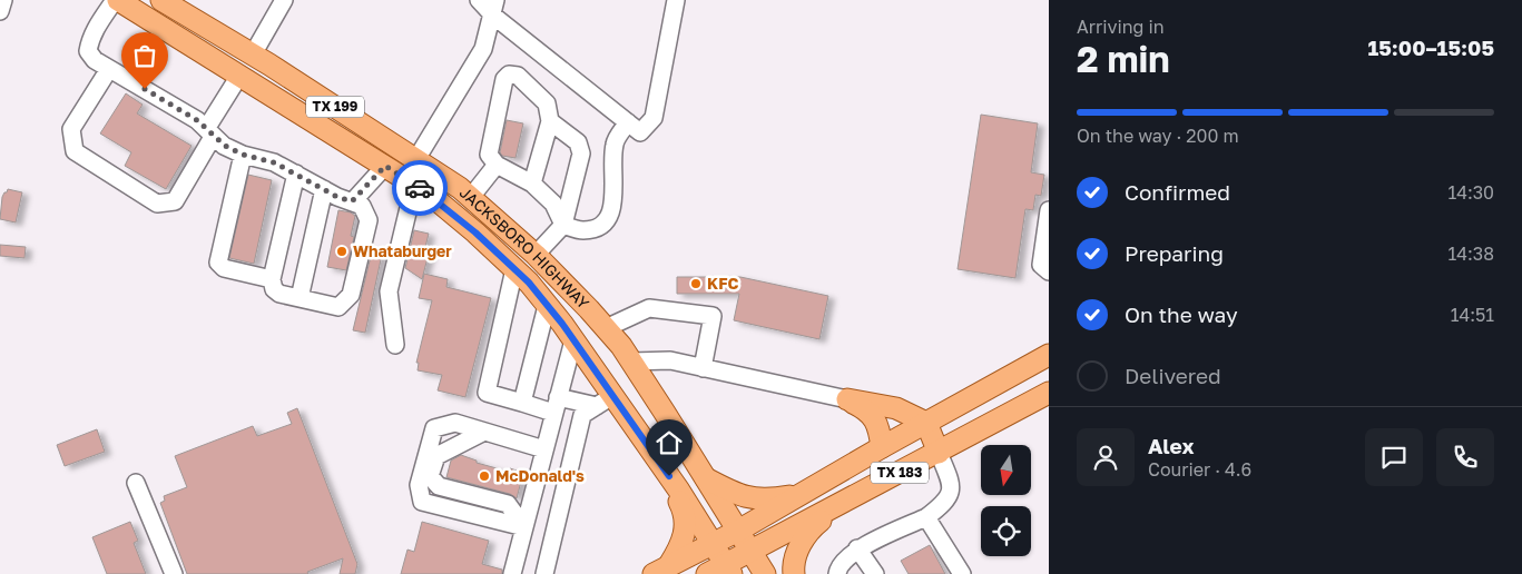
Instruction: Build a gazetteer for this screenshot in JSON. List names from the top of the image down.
{
  "streets": {
    "main road": ["TX 199", "JACKSBORO HIGHWAY", "TX 183"]
  },
  "crossings": [
    ["JACKSBORO HIGHWAY", "TX 183"]
  ],
  "places": ["Whataburger", "KFC", "McDonald's"],
  "north": "bottom",
  "page": {
    "heading": ["2 min", "Arriving in", "15:00–15:05"],
    "panel": ["Alex", "Courier · 4.6"],
    "bar": "On the way · 200 m",
    "list": [
      ["Confirmed", "14:30"],
      ["Preparing", "14:38"],
      ["On the way", "14:51"],
      "Delivered"
    ]
  }
}
